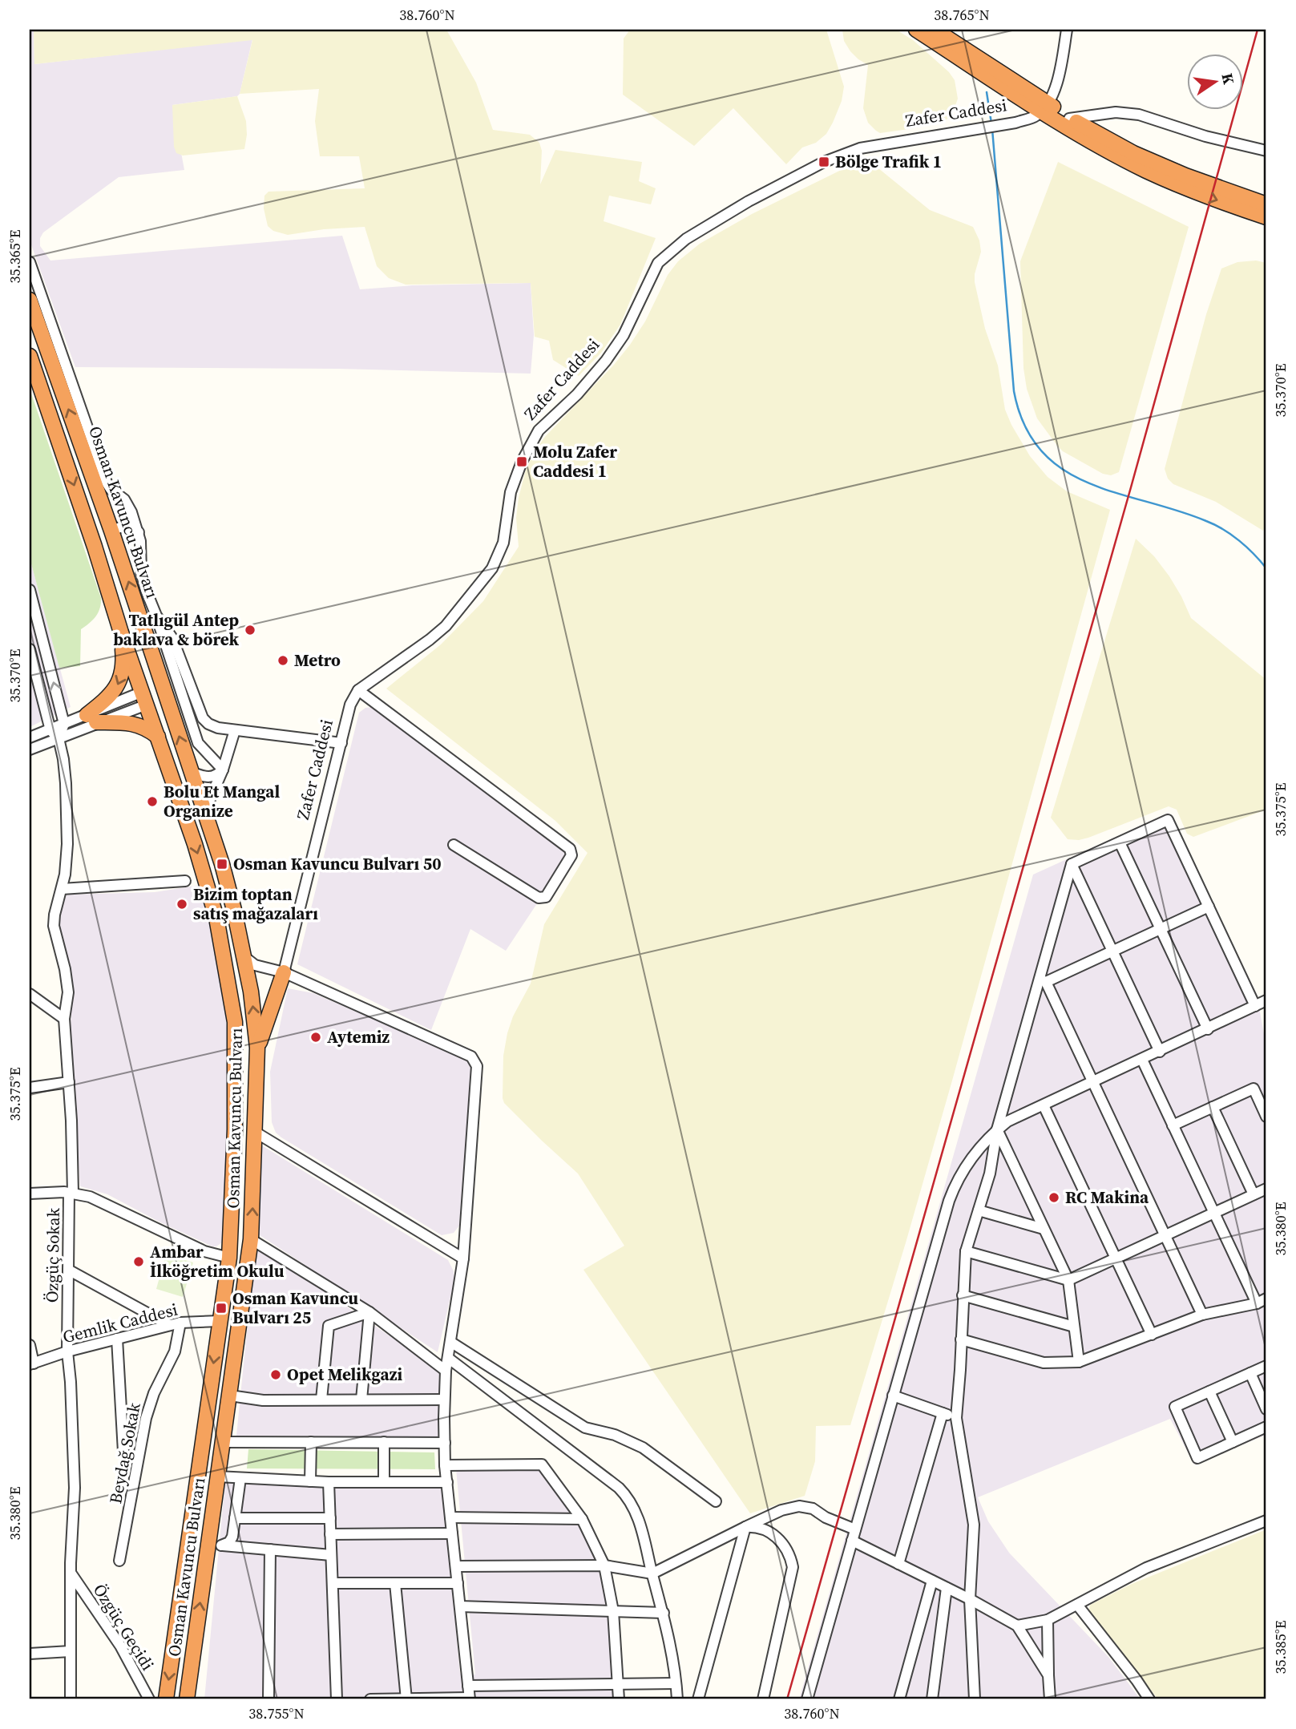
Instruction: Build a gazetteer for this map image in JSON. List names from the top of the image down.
{
  "streets": {
    "highway": ["Zafer Caddesi", "Osman Kavuncu Bulvarı"],
    "street": [
      "Özgüç Sokak",
      "Gemlik Caddesi",
      "Beydağ Sokak",
      "Özgüç Geçidi"
    ]
  },
  "crossings": [
    ["Osman Kavuncu Bulvarı", "Gemlik Caddesi"],
    ["Özgüç Sokak", "Gemlik Caddesi"],
    ["Özgüç Sokak", "Özgüç Geçidi"],
    ["Gemlik Caddesi", "Beydağ Sokak"]
  ],
  "places": {
    "transit": [
      "Bölge Trafik 1",
      "Molu Zafer Caddesi 1",
      "Osman Kavuncu Bulvarı 50",
      "Osman Kavuncu Bulvarı 25"
    ],
    "other": [
      "Tatlıgül Antep baklava & börek",
      "Metro",
      "Bolu Et Mangal Organize",
      "Bizim toptan satış mağazaları",
      "Aytemiz",
      "RC Makina",
      "Ambar İlköğretim Okulu",
      "Opet Melikgazi"
    ]
  },
  "north": "right",
  "coordinates": [
    "38.760°N",
    "38.765°N",
    "35.365°E",
    "35.370°E",
    "35.375°E",
    "35.380°E",
    "35.385°E",
    "38.755°N"
  ]
}
